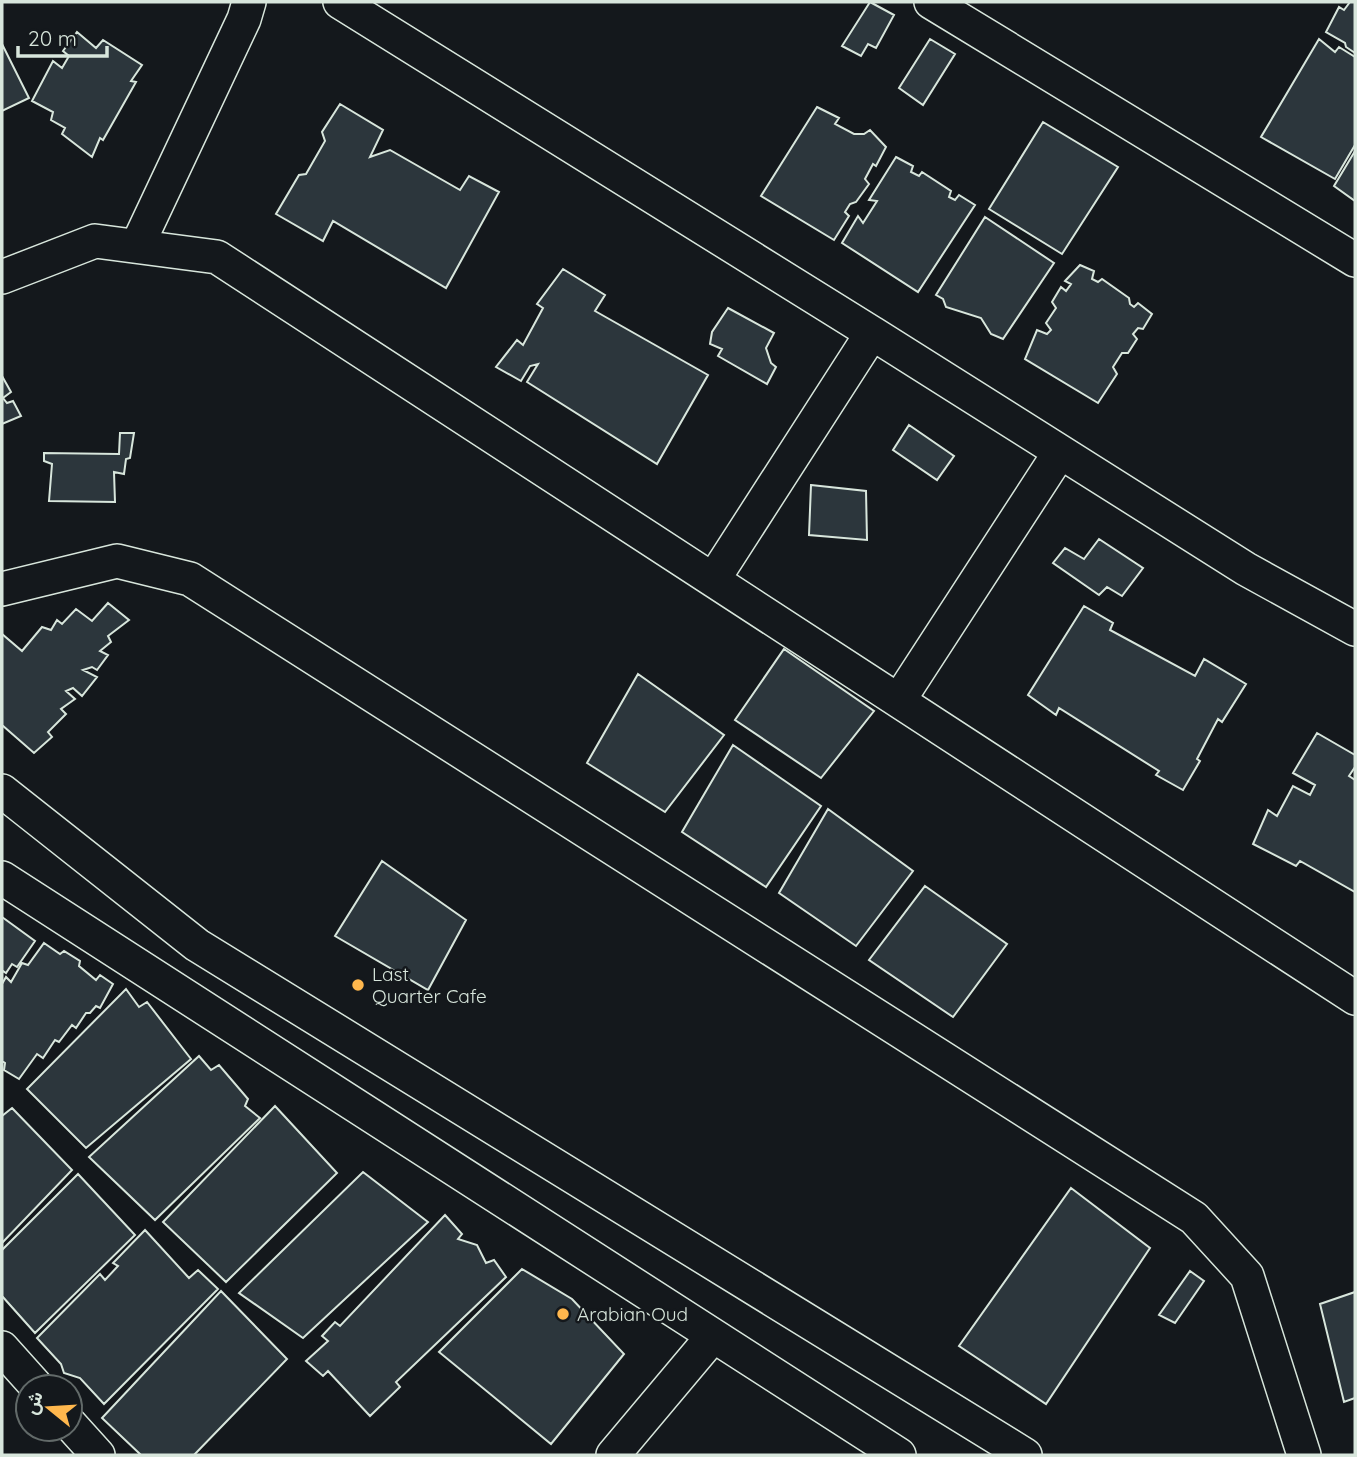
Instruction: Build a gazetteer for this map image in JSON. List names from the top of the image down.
{
  "places": ["Last Quarter Cafe", "Arabian Oud"],
  "scale_bar": "20 m",
  "north": "left"
}
